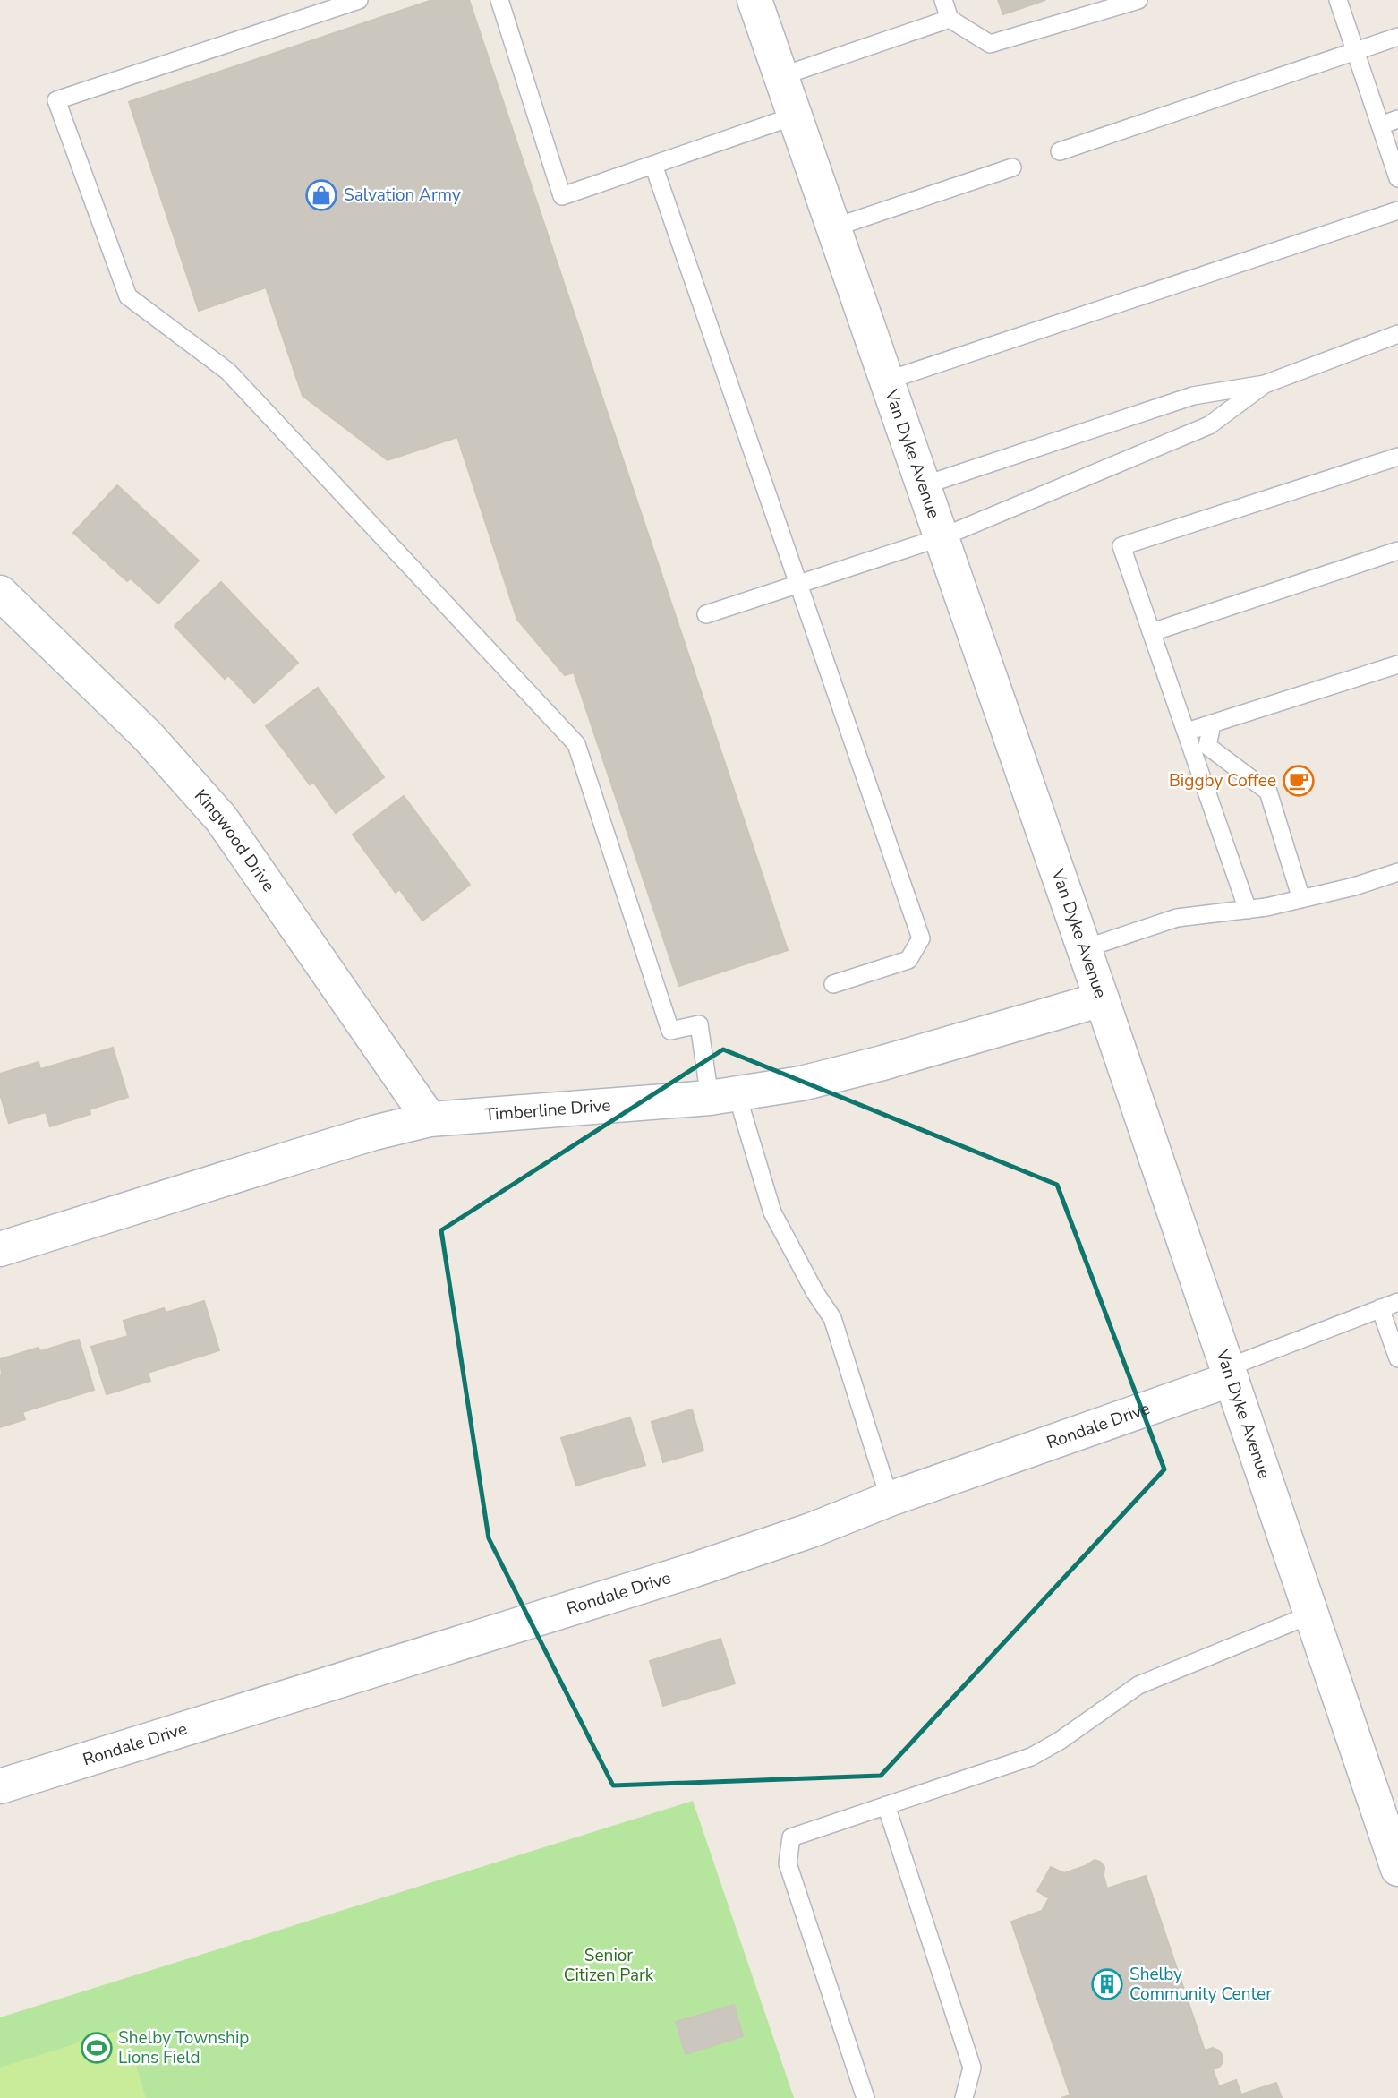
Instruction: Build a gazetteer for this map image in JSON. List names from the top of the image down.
{
  "streets": {
    "street": [
      "Van Dyke Avenue",
      "Kingwood Drive",
      "Timberline Drive",
      "Rondale Drive"
    ]
  },
  "crossings": [
    ["Van Dyke Avenue", "Timberline Drive"],
    ["Van Dyke Avenue", "Rondale Drive"],
    ["Kingwood Drive", "Timberline Drive"]
  ],
  "parks": ["Senior Citizen Park"],
  "places": {
    "shop": ["Salvation Army"],
    "cafe": ["Biggby Coffee"],
    "building": ["Shelby Community Center"],
    "sports": ["Shelby Township Lions Field"]
  }
}
